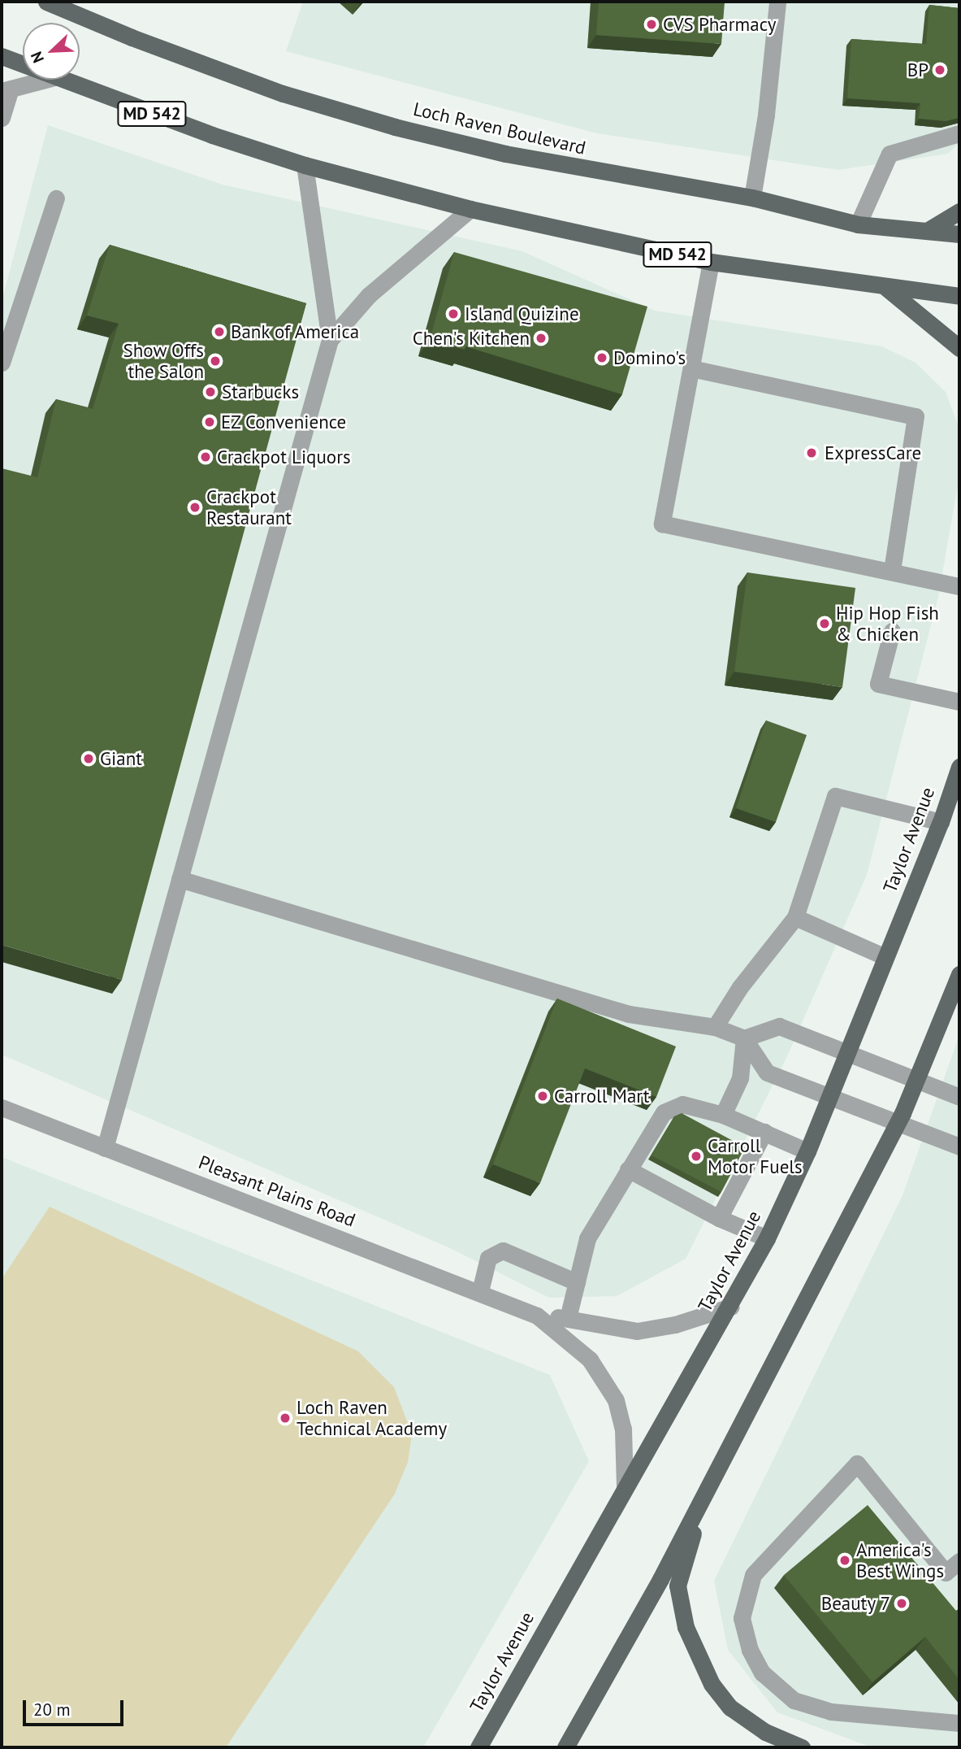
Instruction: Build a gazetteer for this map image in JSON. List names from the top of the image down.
{
  "streets": {
    "main road": ["MD 542", "Loch Raven Boulevard", "Taylor Avenue"],
    "street": ["Pleasant Plains Road"]
  },
  "crossings": [
    ["Taylor Avenue", "Pleasant Plains Road"]
  ],
  "places": [
    "CVS Pharmacy",
    "BP",
    "Island Quizine",
    "Bank of America",
    "Chen's Kitchen",
    "Domino's",
    "Show Offs the Salon",
    "Starbucks",
    "EZ Convenience",
    "ExpressCare",
    "Crackpot Liquors",
    "Crackpot Restaurant",
    "Hip Hop Fish & Chicken",
    "Giant",
    "Carroll Mart",
    "Carroll Motor Fuels",
    "Loch Raven Technical Academy",
    "America's Best Wings",
    "Beauty 7"
  ],
  "scale_bar": "20 m",
  "north": "bottom left"
}
